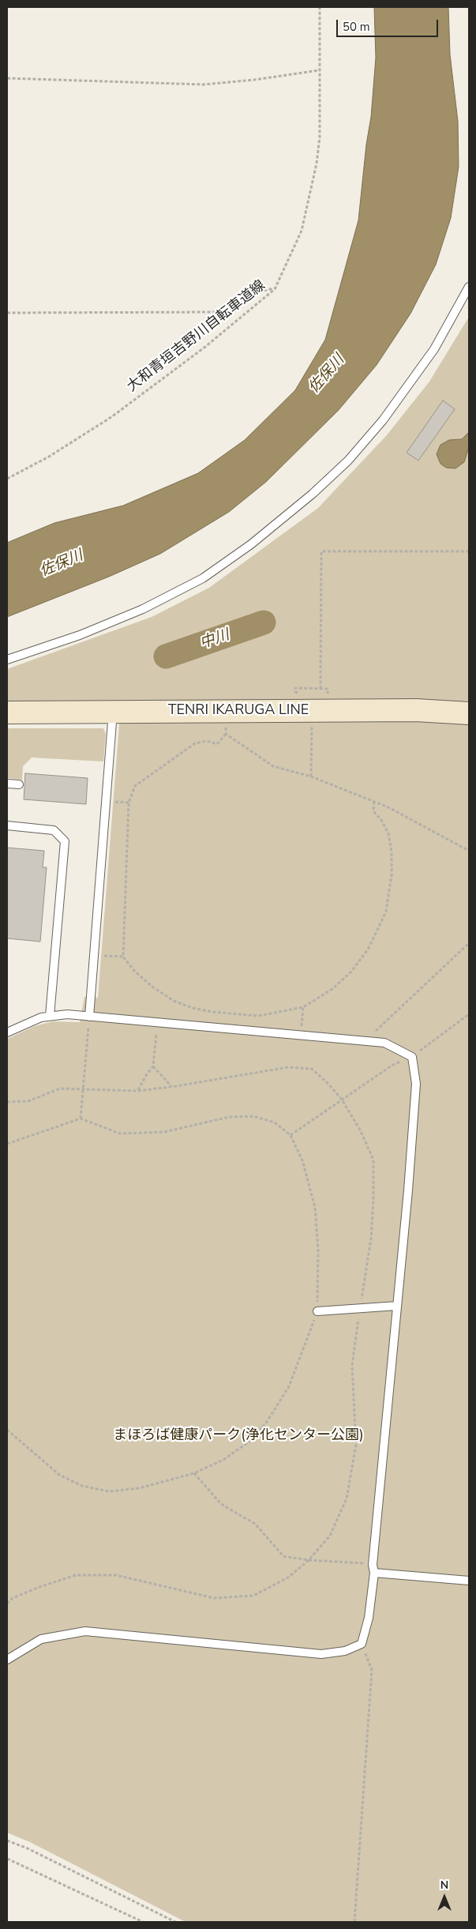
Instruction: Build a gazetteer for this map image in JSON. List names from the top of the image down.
{
  "streets": {
    "main road": ["TENRI IKARUGA LINE"],
    "path": ["大和青垣吉野川自転車道線"]
  },
  "water": ["佐保川", "中川"],
  "parks": ["まほろば健康パーク(浄化センター公園)"],
  "scale_bar": "50 m",
  "north": "top"
}
